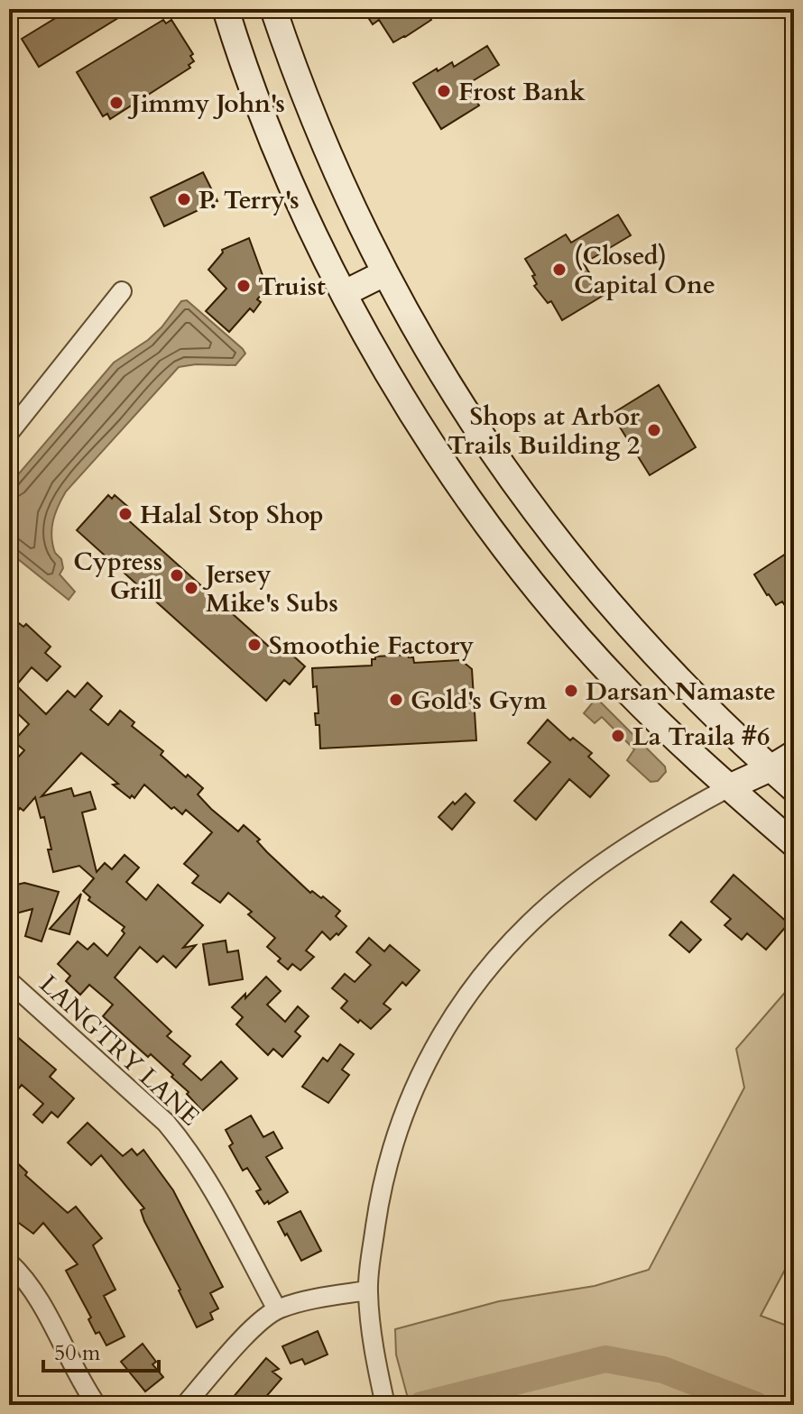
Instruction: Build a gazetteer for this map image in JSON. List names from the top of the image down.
{
  "streets": {
    "street": ["LANGTRY LANE"]
  },
  "places": [
    "Frost Bank",
    "Jimmy John's",
    "P. Terry's",
    "(Closed) Capital One",
    "Truist",
    "Shops at Arbor Trails Building 2",
    "Halal Stop Shop",
    "Cypress Grill",
    "Jersey Mike's Subs",
    "Smoothie Factory",
    "Darsan Namaste",
    "Gold's Gym",
    "La Traila #6"
  ],
  "scale_bar": "50 m"
}
